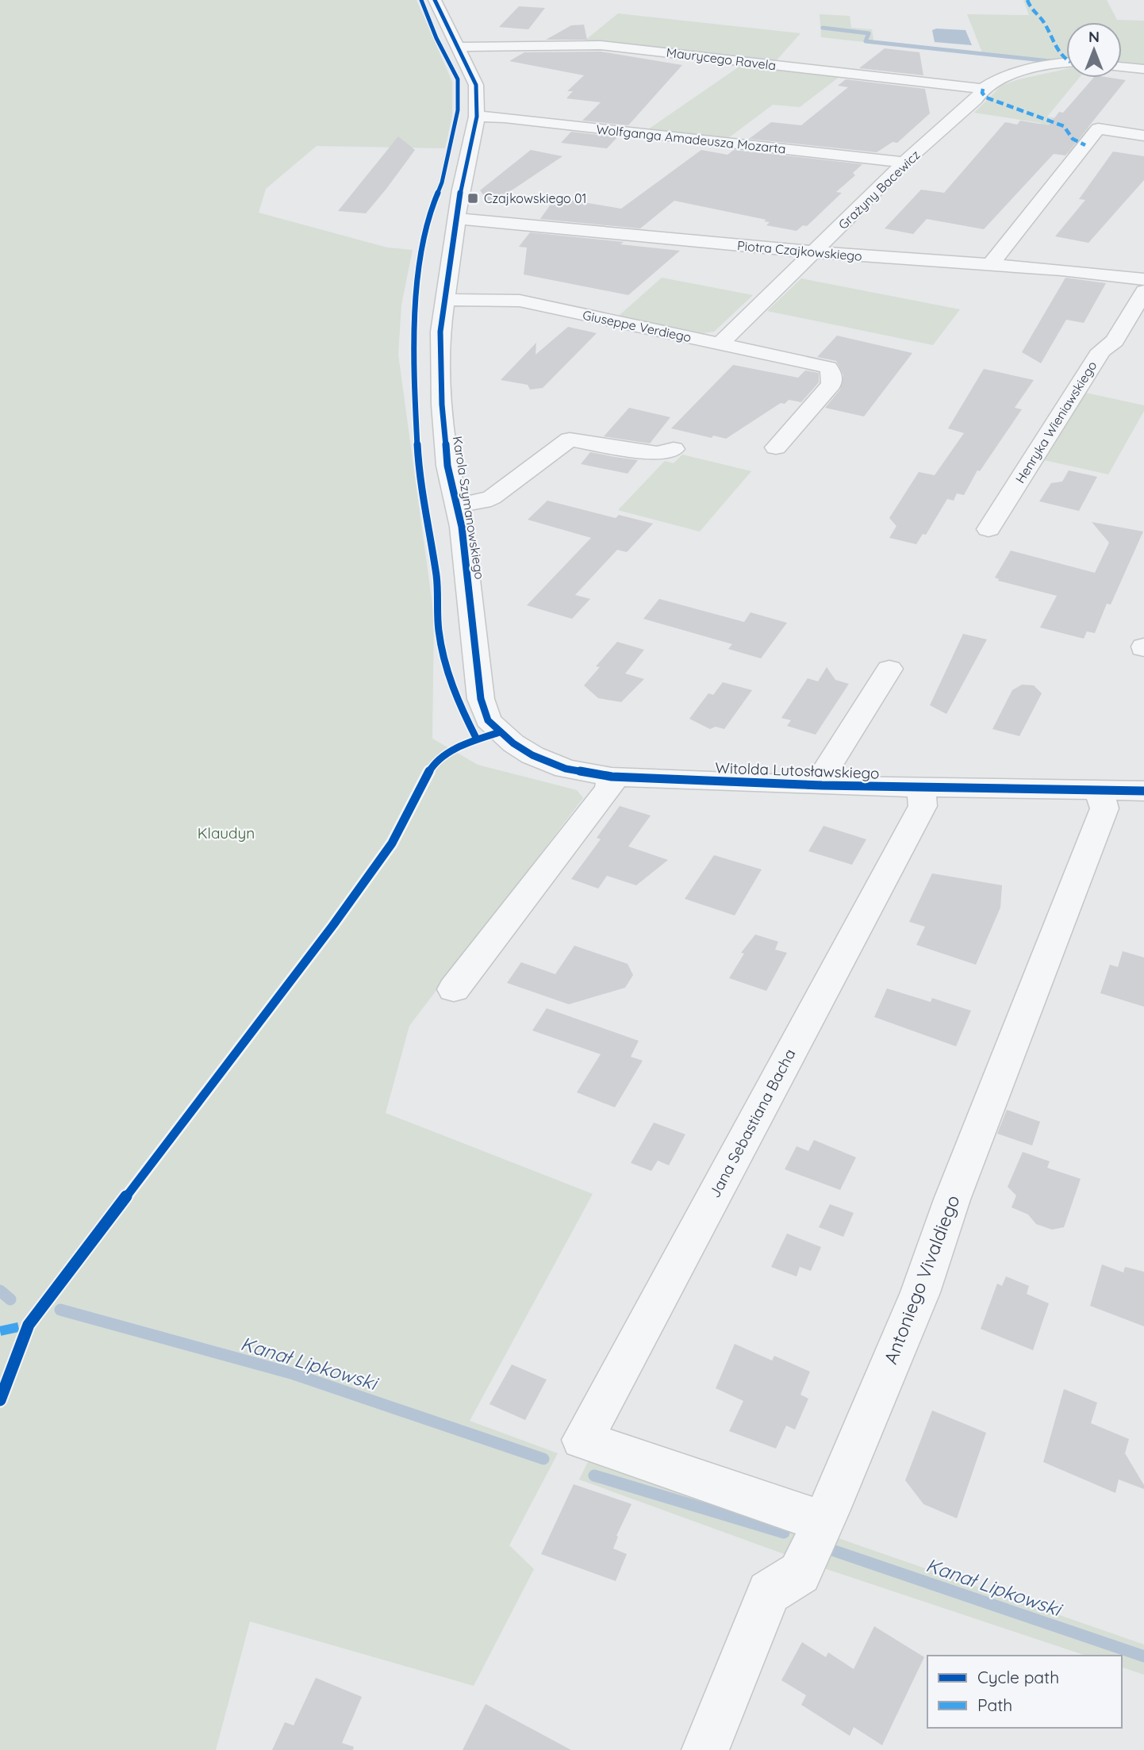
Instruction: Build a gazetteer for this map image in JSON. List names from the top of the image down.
{
  "streets": {
    "street": [
      "Maurycego Ravela",
      "Wolfganga Amadeusza Mozarta",
      "Grażyny Bacewicz",
      "Piotra Czajkowskiego",
      "Giuseppe Verdiego",
      "Henryka Wieniawskiego",
      "Karola Szymanowskiego",
      "Witolda Lutosławskiego",
      "Jana Sebastiana Bacha",
      "Antoniego Vivaldiego"
    ]
  },
  "crossings": [
    ["Maurycego Ravela", "Grażyny Bacewicz"],
    ["Maurycego Ravela", "Karola Szymanowskiego"],
    ["Wolfganga Amadeusza Mozarta", "Grażyny Bacewicz"],
    ["Wolfganga Amadeusza Mozarta", "Karola Szymanowskiego"],
    ["Grażyny Bacewicz", "Piotra Czajkowskiego"],
    ["Grażyny Bacewicz", "Giuseppe Verdiego"],
    ["Piotra Czajkowskiego", "Karola Szymanowskiego"],
    ["Giuseppe Verdiego", "Karola Szymanowskiego"],
    ["Karola Szymanowskiego", "Witolda Lutosławskiego"],
    ["Witolda Lutosławskiego", "Jana Sebastiana Bacha"],
    ["Witolda Lutosławskiego", "Antoniego Vivaldiego"],
    ["Jana Sebastiana Bacha", "Antoniego Vivaldiego"]
  ],
  "water": ["Kanał Lipkowski"],
  "parks": ["Klaudyn"],
  "places": {
    "transit": ["Czajkowskiego 01"]
  },
  "legend": ["Cycle path", "Path"],
  "north": "top"
}
